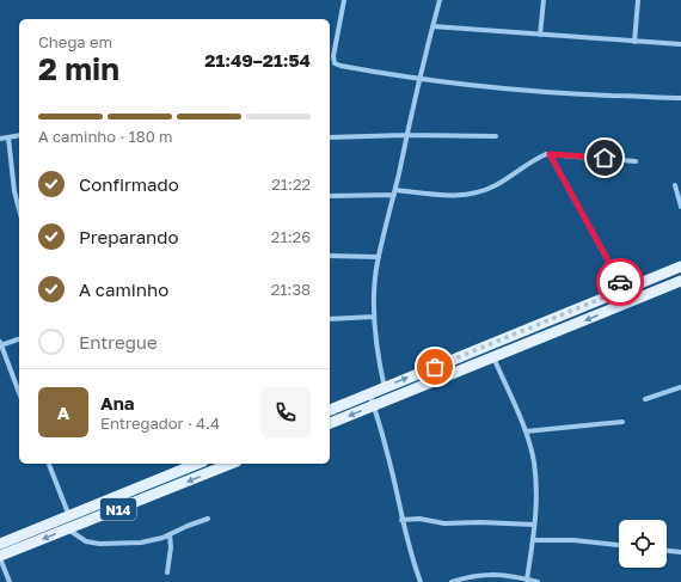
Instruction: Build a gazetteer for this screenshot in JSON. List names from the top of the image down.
{
  "streets": {
    "main road": ["N14"]
  },
  "page": {
    "heading": ["2 min", "Chega em", "21:49–21:54"],
    "panel": ["Ana", "Entregador · 4.4"],
    "bar": "A caminho · 180 m",
    "list": [
      ["Confirmado", "21:22"],
      ["Preparando", "21:26"],
      ["A caminho", "21:38"],
      "Entregue"
    ],
    "round": "A"
  }
}
